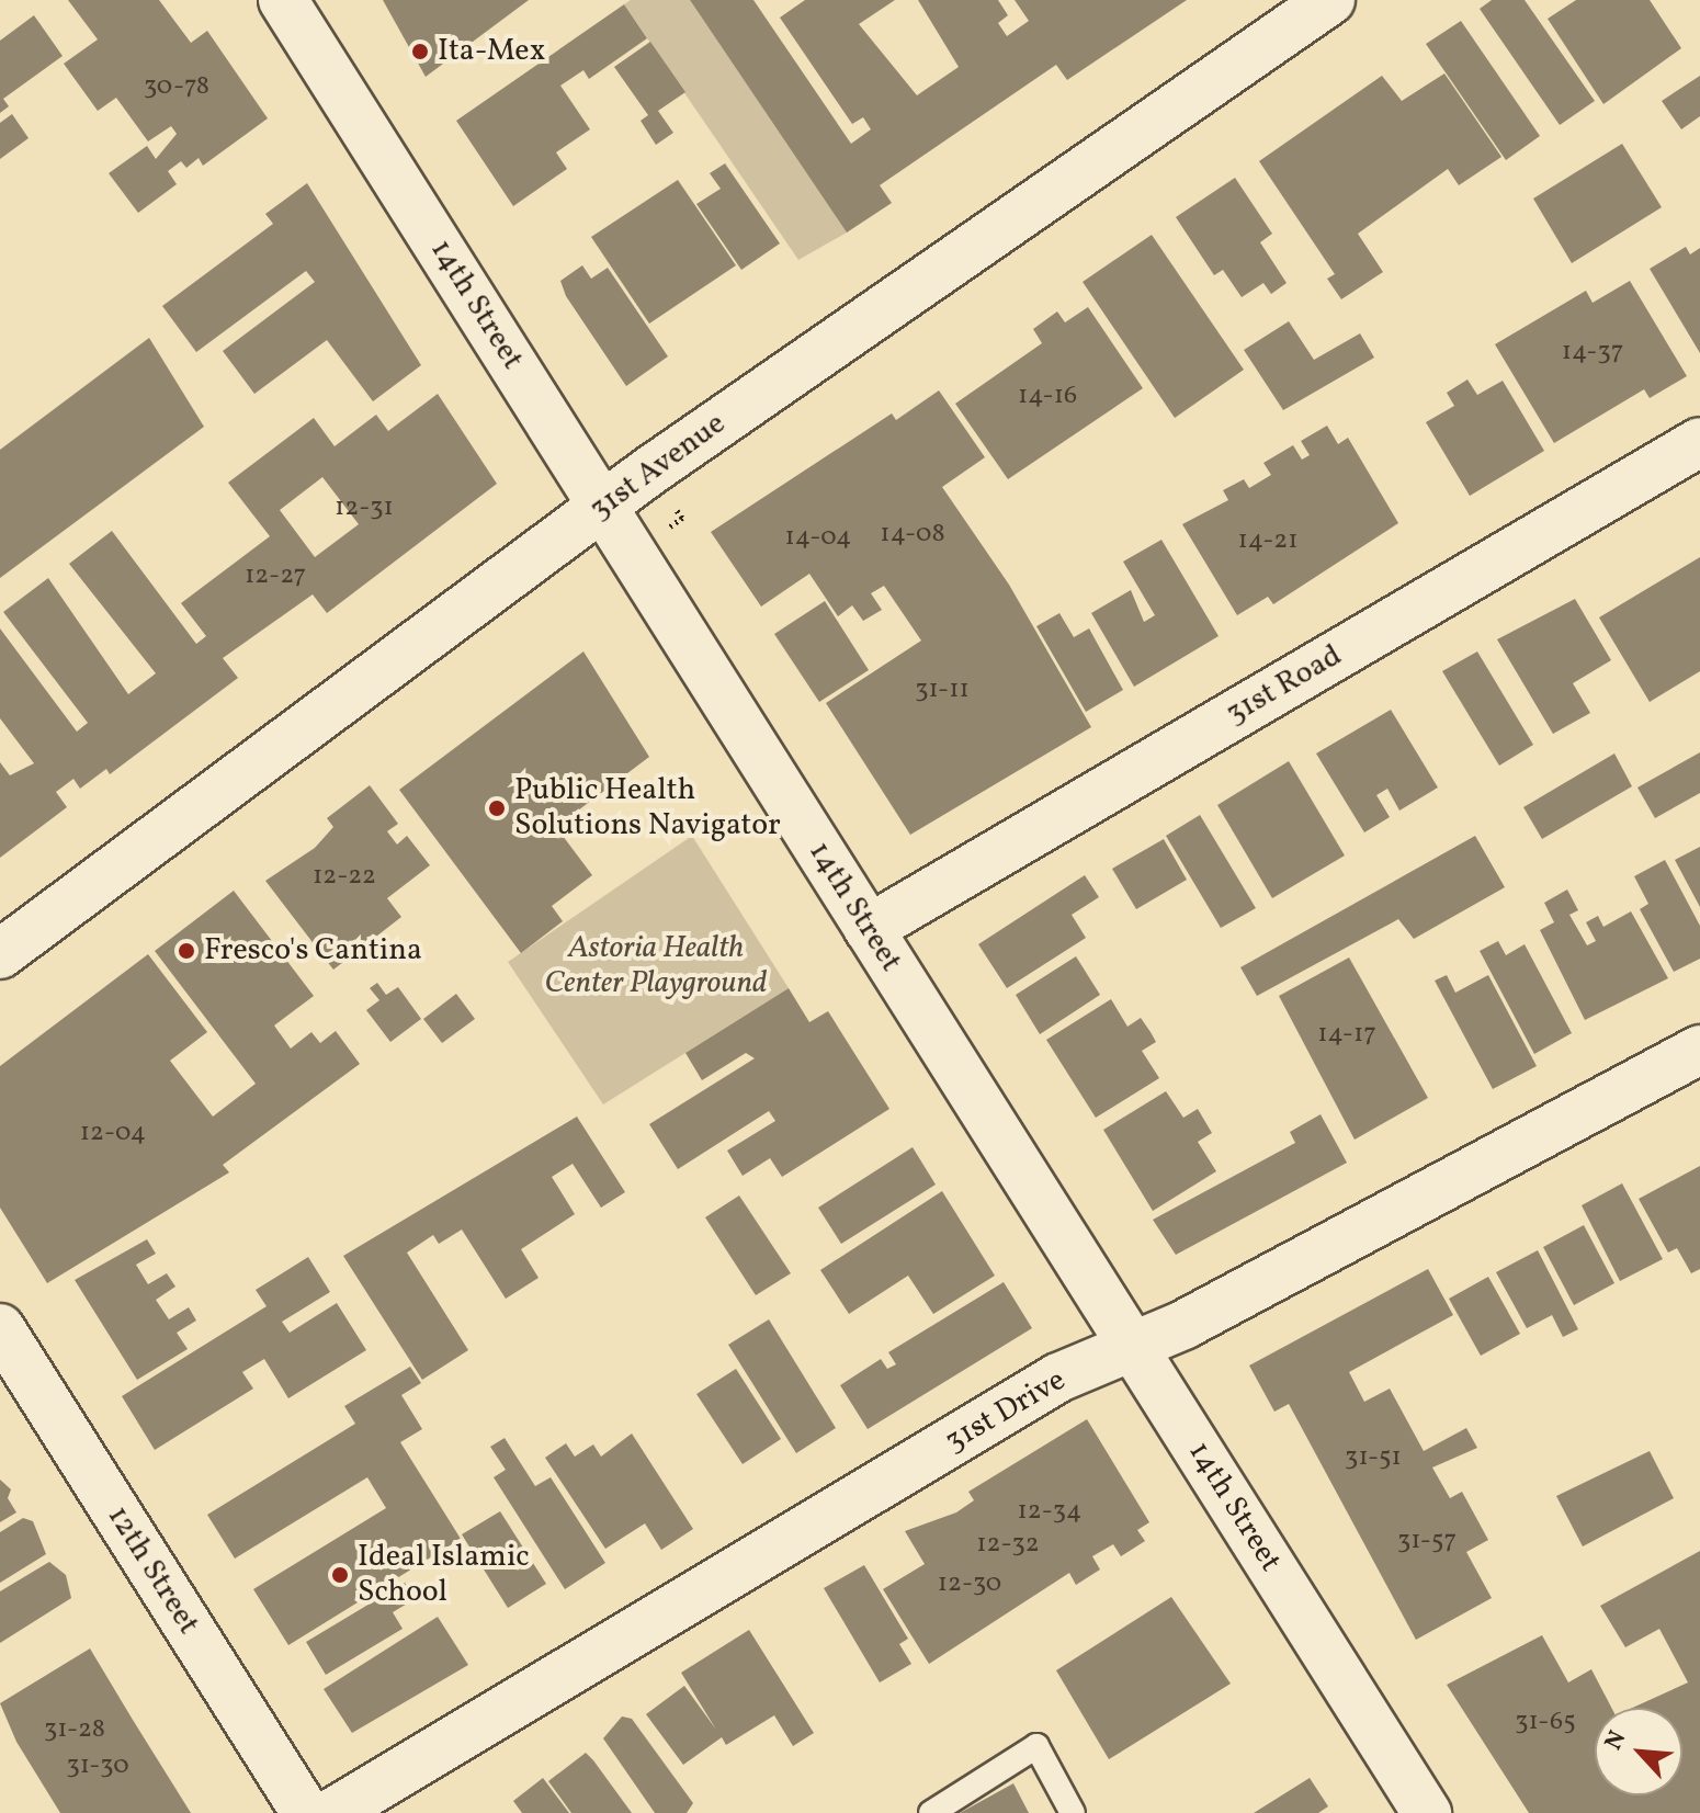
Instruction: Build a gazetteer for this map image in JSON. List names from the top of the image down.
{
  "streets": {
    "street": [
      "14th Street",
      "31st Avenue",
      "31st Road",
      "31st Drive",
      "12th Street"
    ]
  },
  "crossings": [
    ["14th Street", "31st Avenue"],
    ["14th Street", "31st Road"],
    ["14th Street", "31st Drive"]
  ],
  "parks": ["Astoria Health Center Playground"],
  "places": [
    "Ita-Mex",
    "Public Health Solutions Navigator",
    "Fresco's Cantina",
    "Ideal Islamic School"
  ],
  "house_numbers": [
    "30-78",
    "14-37",
    "14-16",
    "12-31",
    "14-08",
    "14-04",
    "14-21",
    "12-27",
    "31-11",
    "12-22",
    "14-17",
    "12-04",
    "31-51",
    "12-34",
    "31-57",
    "12-32",
    "12-30",
    "31-65",
    "31-28",
    "31-30"
  ],
  "north": "top left"
}
